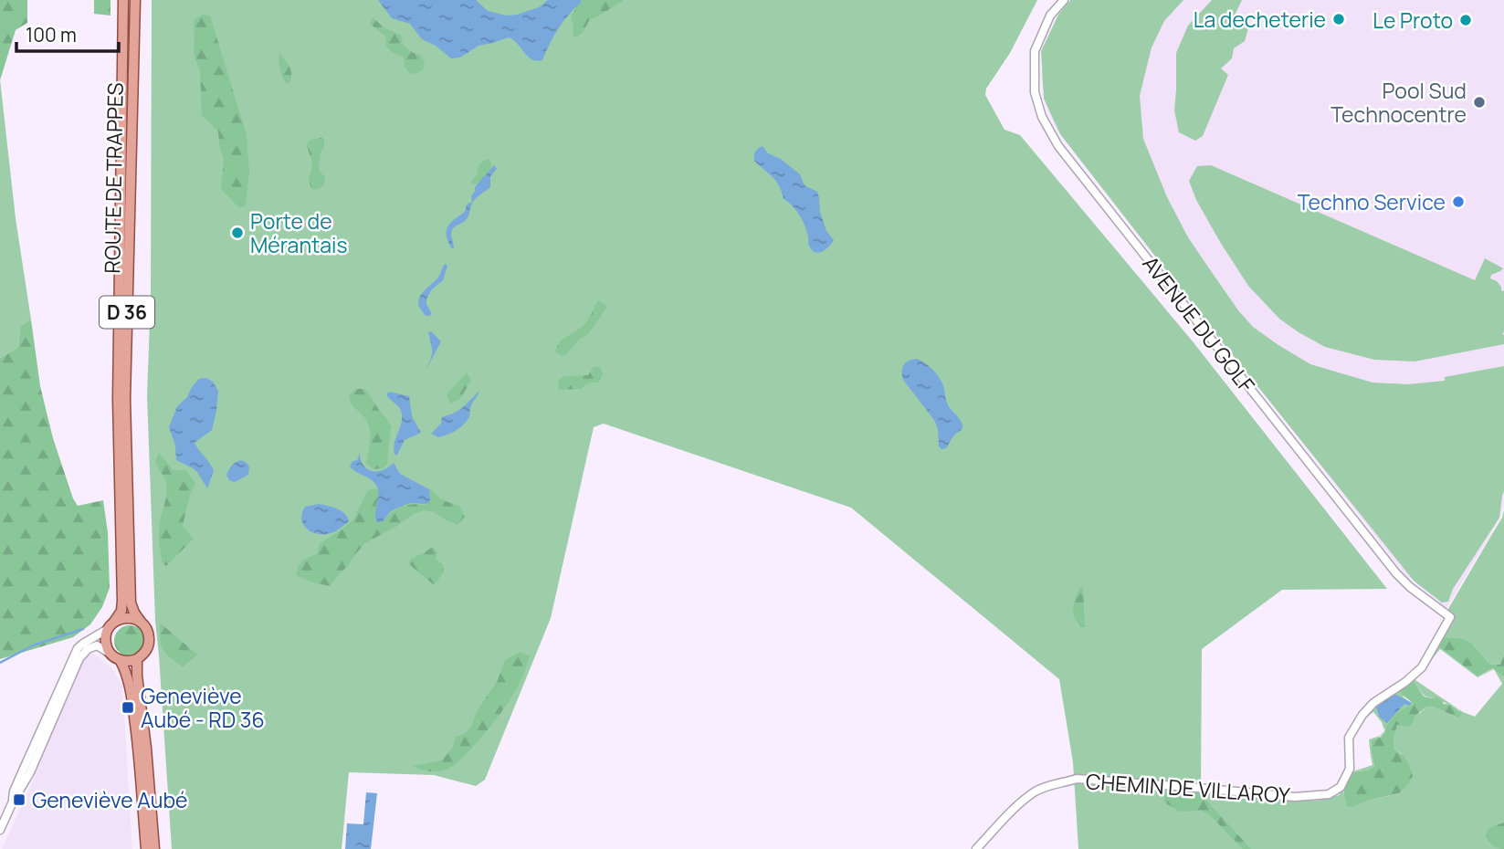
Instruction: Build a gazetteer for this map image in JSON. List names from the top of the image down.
{
  "streets": {
    "main road": ["ROUTE DE TRAPPES", "D 36"],
    "street": ["AVENUE DU GOLF", "CHEMIN DE VILLAROY"]
  },
  "crossings": [
    ["AVENUE DU GOLF", "CHEMIN DE VILLAROY"]
  ],
  "places": {
    "other": [
      "La decheterie",
      "Le Proto",
      "Pool Sud Technocentre",
      "Techno Service",
      "Porte de Mérantais"
    ],
    "transit": ["Geneviève Aubé - RD 36", "Geneviève Aubé"]
  },
  "scale_bar": "100 m"
}
